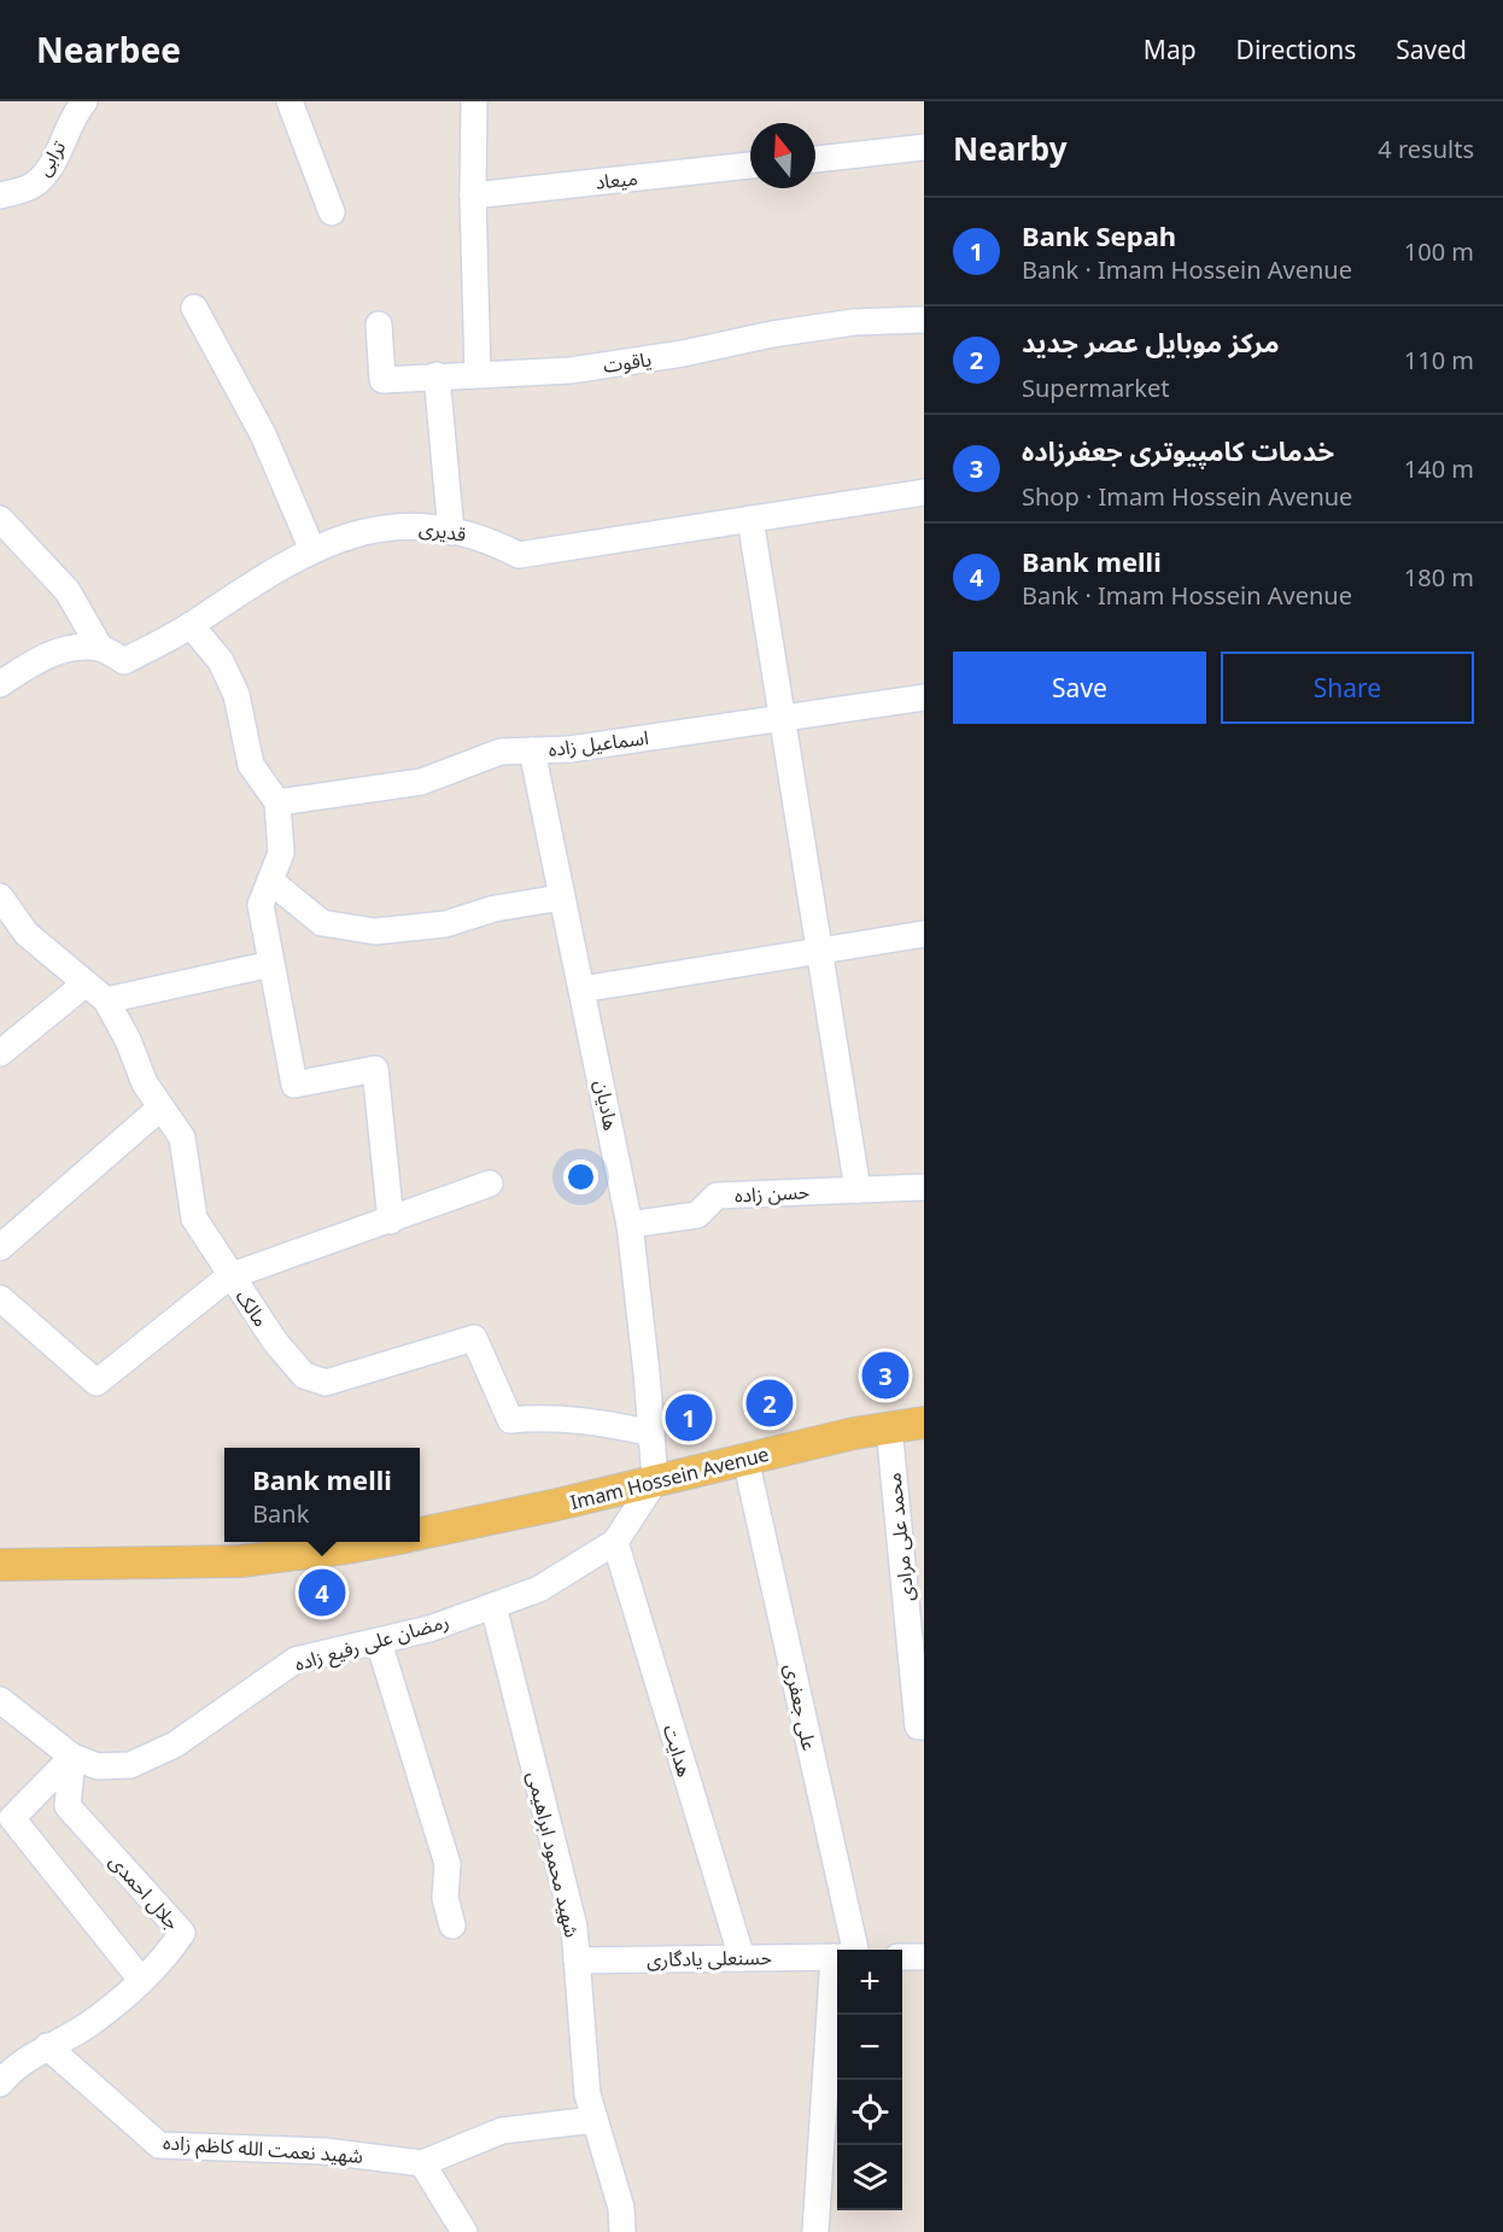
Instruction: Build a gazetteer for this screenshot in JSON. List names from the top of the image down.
{
  "streets": {
    "main road": ["Imam Hossein Avenue"],
    "street": [
      "ترابی",
      "میعاد",
      "یاقوت",
      "قدیری",
      "اسماعیل زاده",
      "هادیان",
      "حسن زاده",
      "مالک",
      "محمد علی مرادی",
      "رمضان علی رفیع زاده",
      "علی جعفری",
      "هدایت",
      "شهید محمود ابراهیمی",
      "جلال احمدی",
      "حسنعلی یادگاری",
      "شهید نعمت الله کاظم زاده"
    ]
  },
  "crossings": [
    ["اسماعیل زاده", "هادیان"],
    ["هادیان", "حسن زاده"],
    ["هادیان", "مالک"],
    ["هادیان", "Imam Hossein Avenue"],
    ["هادیان", "رمضان علی رفیع زاده"],
    ["Imam Hossein Avenue", "محمد علی مرادی"],
    ["Imam Hossein Avenue", "رمضان علی رفیع زاده"],
    ["Imam Hossein Avenue", "علی جعفری"],
    ["رمضان علی رفیع زاده", "هدایت"],
    ["رمضان علی رفیع زاده", "شهید محمود ابراهیمی"],
    ["رمضان علی رفیع زاده", "جلال احمدی"],
    ["هدایت", "حسنعلی یادگاری"],
    ["شهید محمود ابراهیمی", "حسنعلی یادگاری"],
    ["شهید محمود ابراهیمی", "شهید نعمت الله کاظم زاده"],
    ["جلال احمدی", "شهید نعمت الله کاظم زاده"]
  ],
  "north": "top",
  "page": {
    "header": "Nearbee",
    "nav": ["Map", "Directions", "Saved"],
    "heading": ["Nearby", "4 results"],
    "list": [
      {
        "mark": "1",
        "name": "Bank Sepah",
        "note": "Bank · Imam Hossein Avenue",
        "value": "100 m"
      },
      {
        "mark": "2",
        "name": "مرکز موبایل عصر جدید",
        "note": "Supermarket",
        "value": "110 m"
      },
      {
        "mark": "3",
        "name": "خدمات کامپیوتری جعفرزاده",
        "note": "Shop · Imam Hossein Avenue",
        "value": "140 m"
      },
      {
        "mark": "4",
        "name": "Bank melli",
        "note": "Bank · Imam Hossein Avenue",
        "value": "180 m"
      }
    ],
    "buttons": ["Save", "Share"],
    "pins": [
      "3",
      "2",
      "1",
      "4"
    ],
    "popup": ["Bank melli", "Bank"],
    "map_buttons": ["+", "−"]
  }
}
